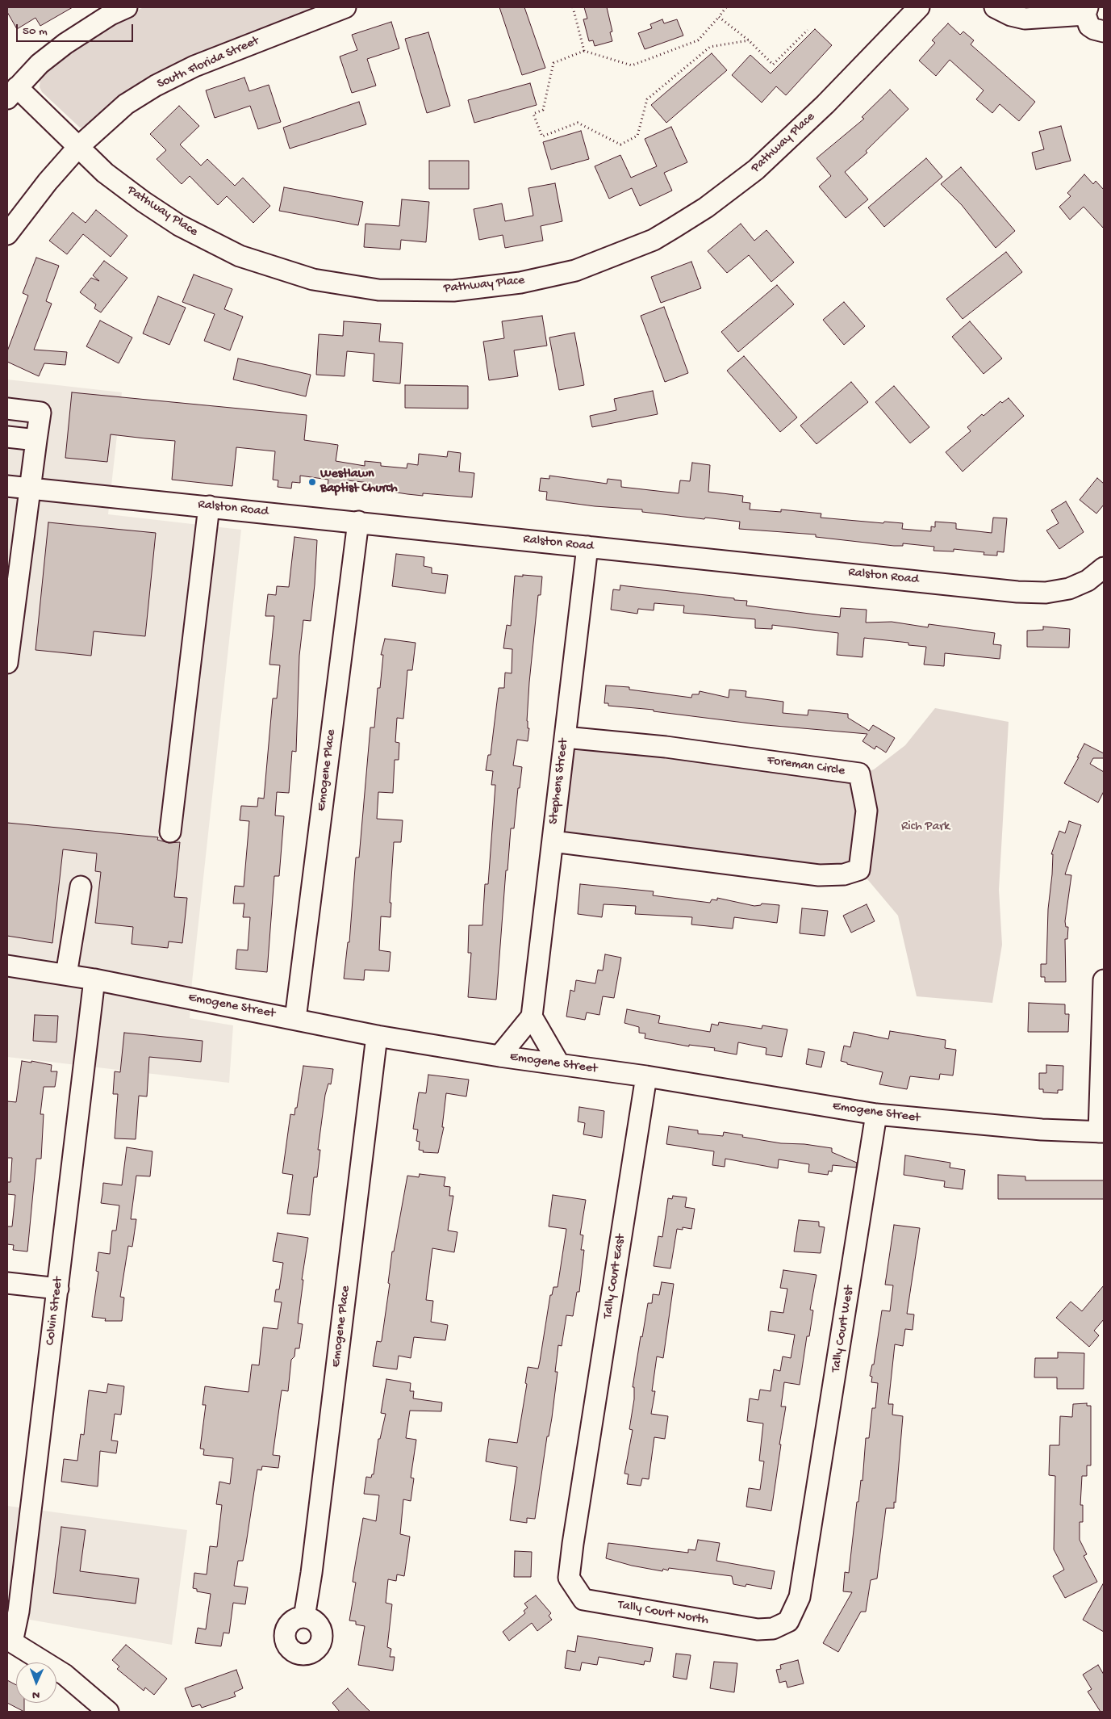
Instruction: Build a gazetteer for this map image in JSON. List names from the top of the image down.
{
  "streets": {
    "street": [
      "South Florida Street",
      "Pathway Place",
      "Ralston Road",
      "Foreman Circle",
      "Emogene Place",
      "Stephens Street",
      "Emogene Street",
      "Tally Court East",
      "Colvin Street",
      "Tally Court West",
      "Tally Court North"
    ]
  },
  "crossings": [
    ["South Florida Street", "Pathway Place"],
    ["Ralston Road", "Emogene Place"],
    ["Ralston Road", "Stephens Street"],
    ["Foreman Circle", "Stephens Street"],
    ["Emogene Place", "Emogene Street"],
    ["Emogene Street", "Tally Court East"],
    ["Emogene Street", "Colvin Street"],
    ["Emogene Street", "Tally Court West"],
    ["Tally Court East", "Tally Court North"],
    ["Tally Court West", "Tally Court North"]
  ],
  "parks": ["Rich Park"],
  "places": ["Westlawn Baptist Church"],
  "scale_bar": "50 m",
  "north": "bottom"
}
